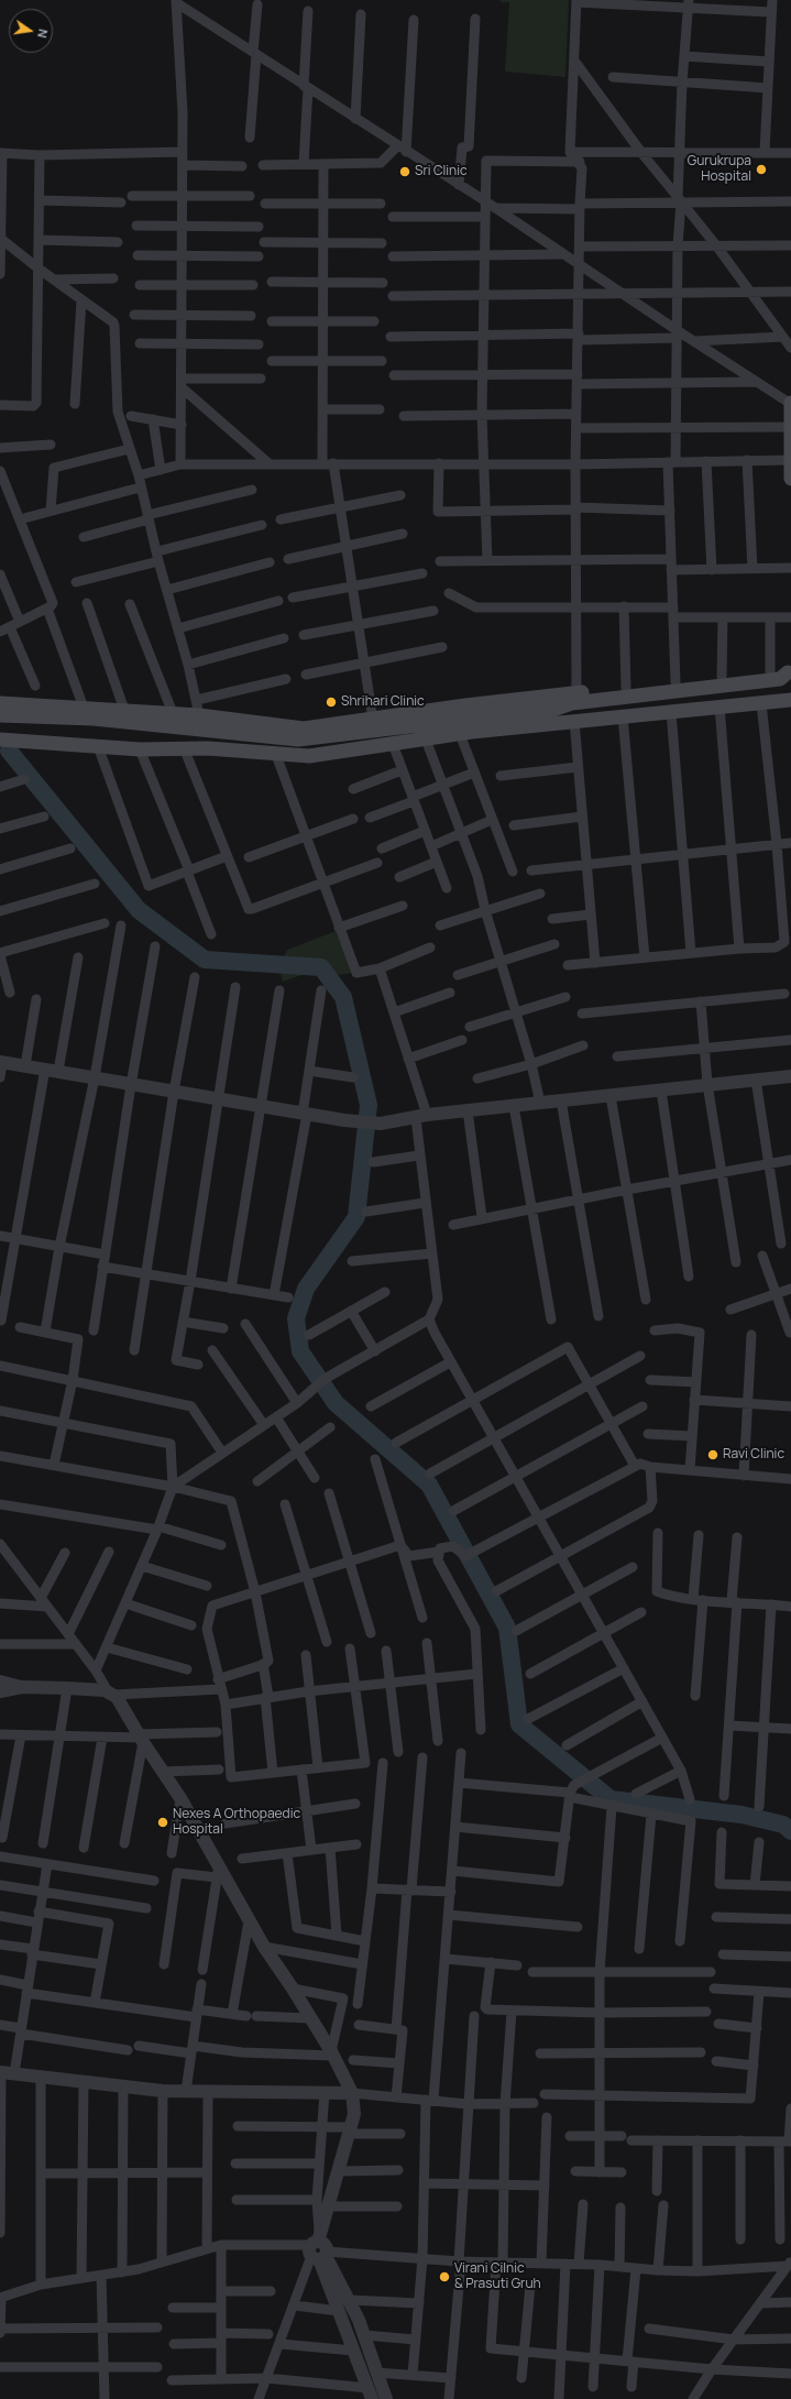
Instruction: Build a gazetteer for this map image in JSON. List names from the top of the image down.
{
  "places": [
    "Gurukrupa Hospital",
    "Sri Clinic",
    "Shrihari Clinic",
    "Ravi Clinic",
    "Nexes A Orthopaedic Hospital",
    "Virani Cilnic & Prasuti Gruh"
  ],
  "north": "right"
}
